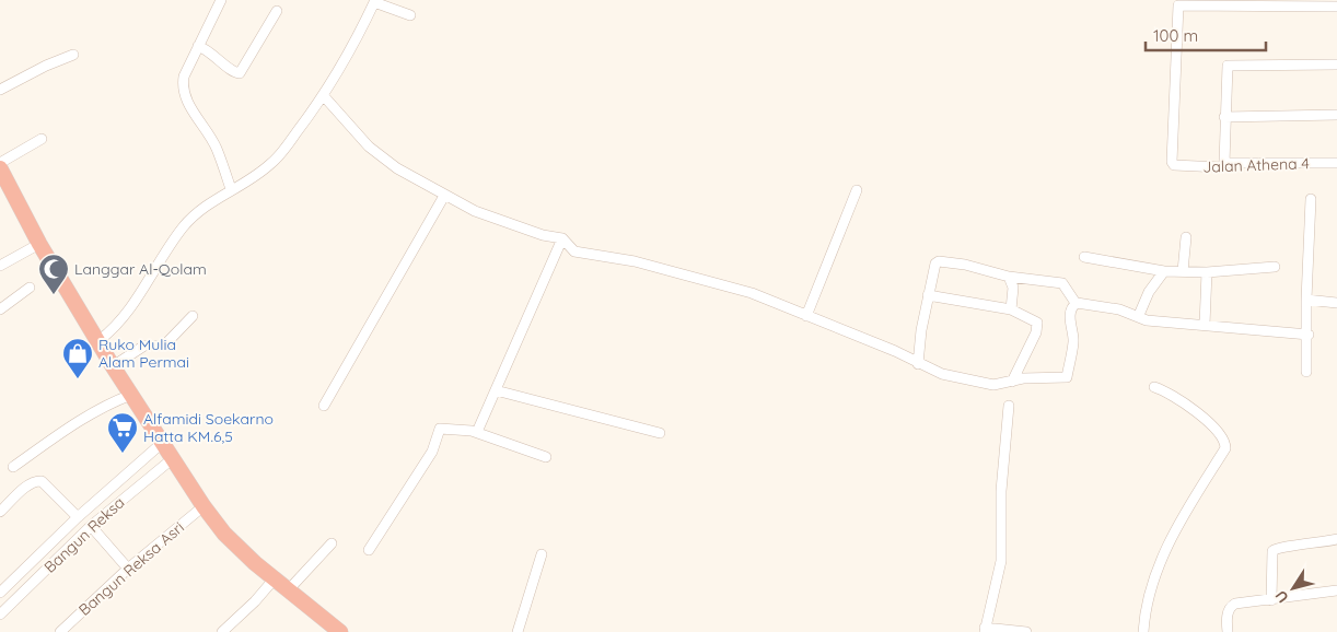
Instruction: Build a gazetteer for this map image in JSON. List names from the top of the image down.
{
  "streets": {
    "street": ["Jalan Athena 4", "Bangun Reksa", "Bangun Reksa Asri"]
  },
  "places": {
    "mosque": ["Langgar Al-Qolam"],
    "shop": ["Ruko Mulia Alam Permai"],
    "supermarket": ["Alfamidi Soekarno Hatta KM.6,5"]
  },
  "scale_bar": "100 m",
  "north": "bottom left"
}
